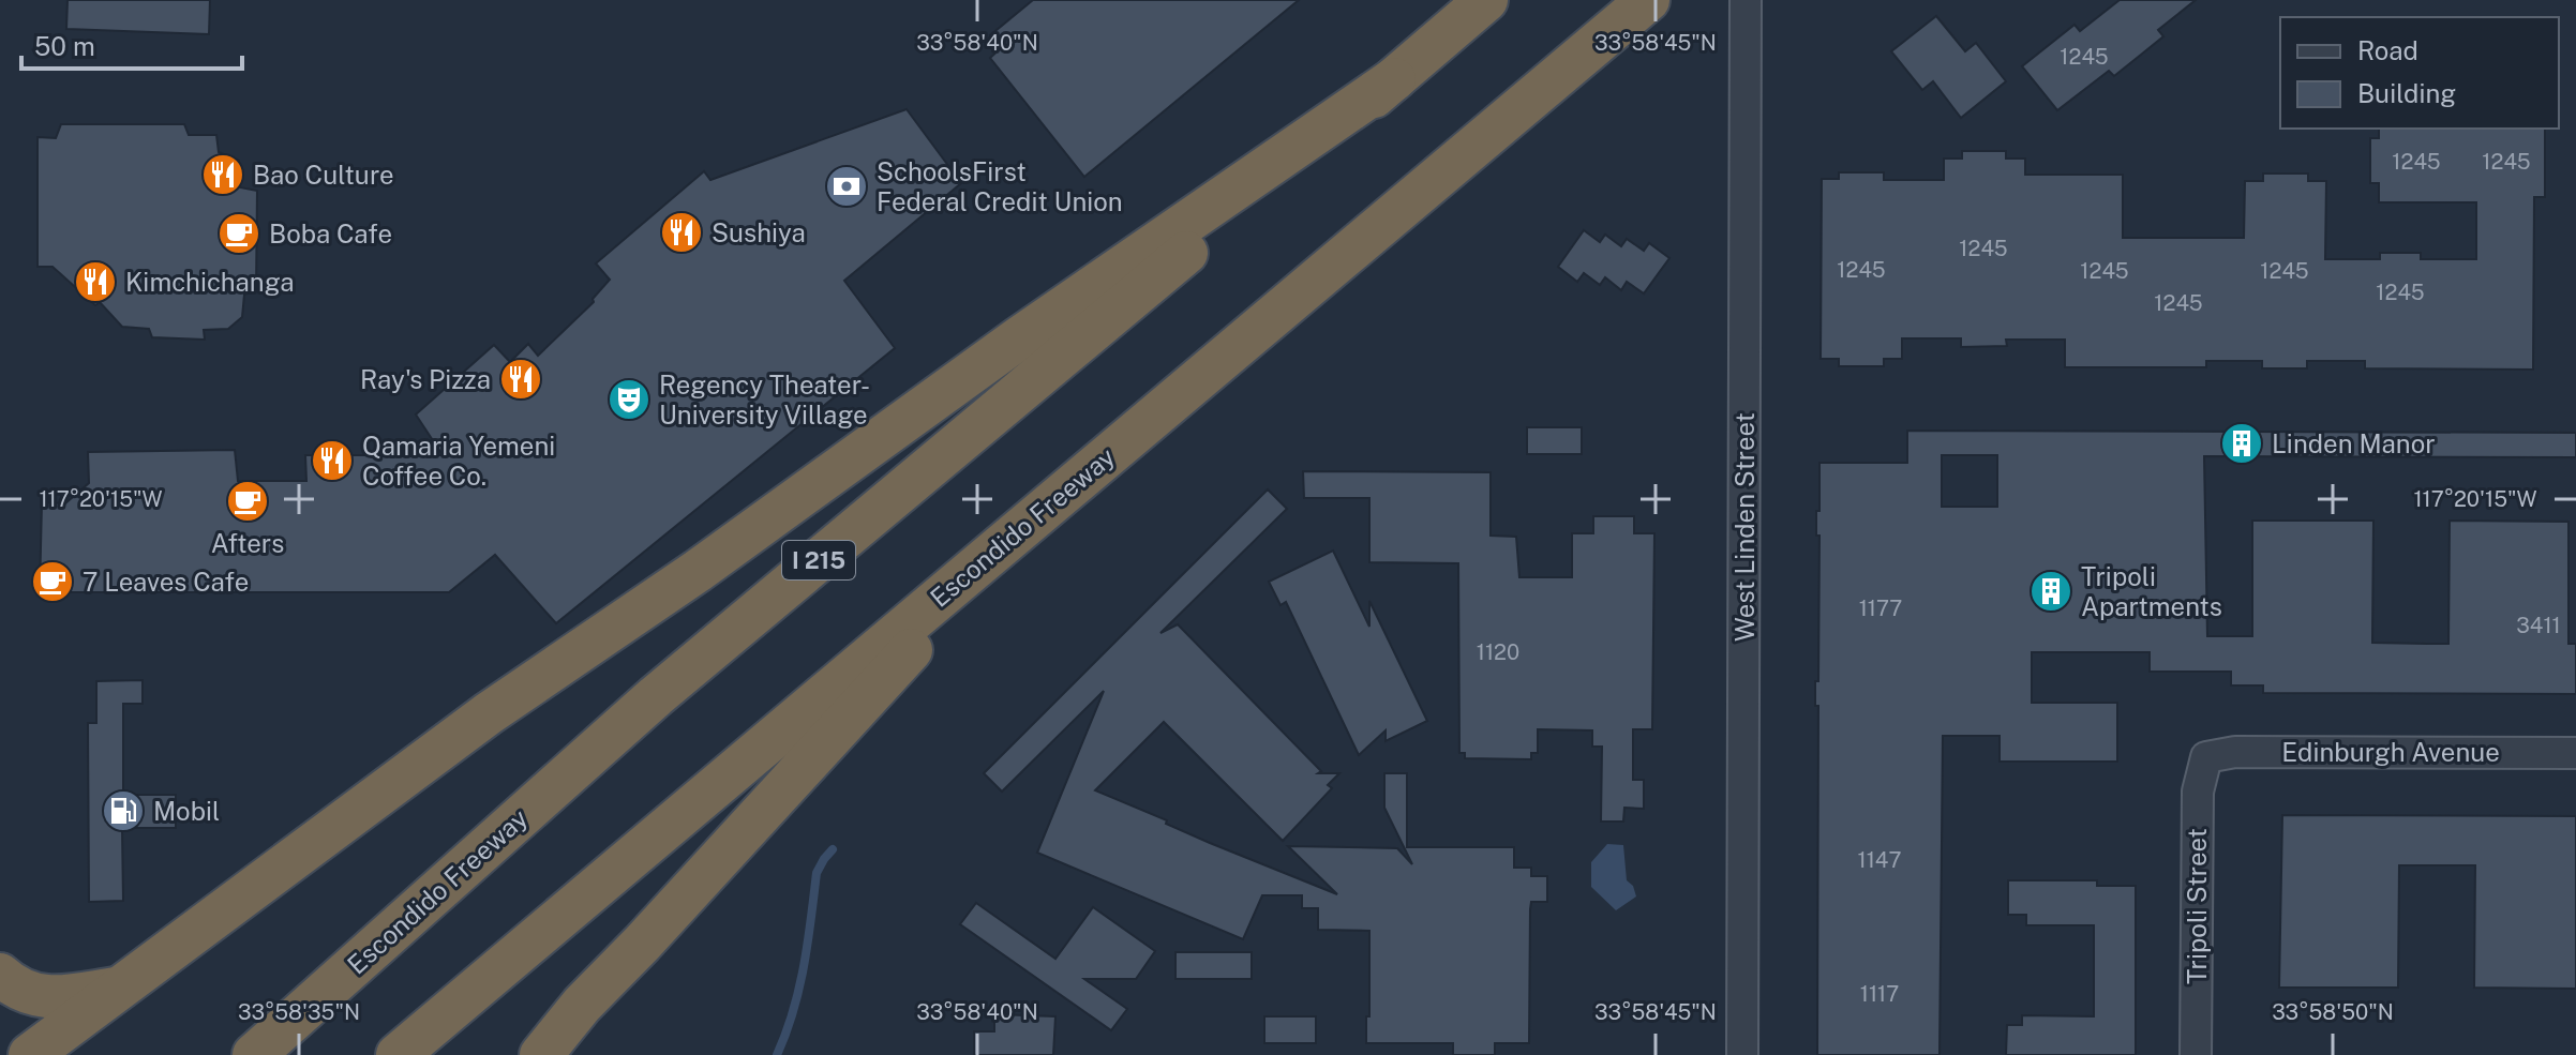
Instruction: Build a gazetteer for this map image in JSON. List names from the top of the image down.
{
  "streets": {
    "highway": ["Escondido Freeway", "I 215"],
    "street": ["West Linden Street", "Edinburgh Avenue", "Tripoli Street"]
  },
  "crossings": [
    ["Edinburgh Avenue", "Tripoli Street"]
  ],
  "places": {
    "restaurant": [
      "Bao Culture",
      "Sushiya",
      "Kimchichanga",
      "Ray's Pizza",
      "Qamaria Yemeni Coffee Co."
    ],
    "bank": ["SchoolsFirst Federal Credit Union"],
    "cafe": ["Boba Cafe", "Afters", "7 Leaves Cafe"],
    "theatre": ["Regency Theater- University Village"],
    "building": ["Linden Manor", "Tripoli Apartments"],
    "fuel station": ["Mobil"]
  },
  "house_numbers": [
    "1245",
    "1245",
    "1245",
    "1245",
    "1245",
    "1245",
    "1245",
    "1245",
    "1245",
    "1177",
    "3411",
    "1120",
    "1147",
    "1117"
  ],
  "legend": ["Road", "Building"],
  "scale_bar": "50 m",
  "coordinates": [
    "33°58'40\"N",
    "33°58'45\"N",
    "117°20'15\"W",
    "33°58'35\"N",
    "33°58'50\"N"
  ]
}
